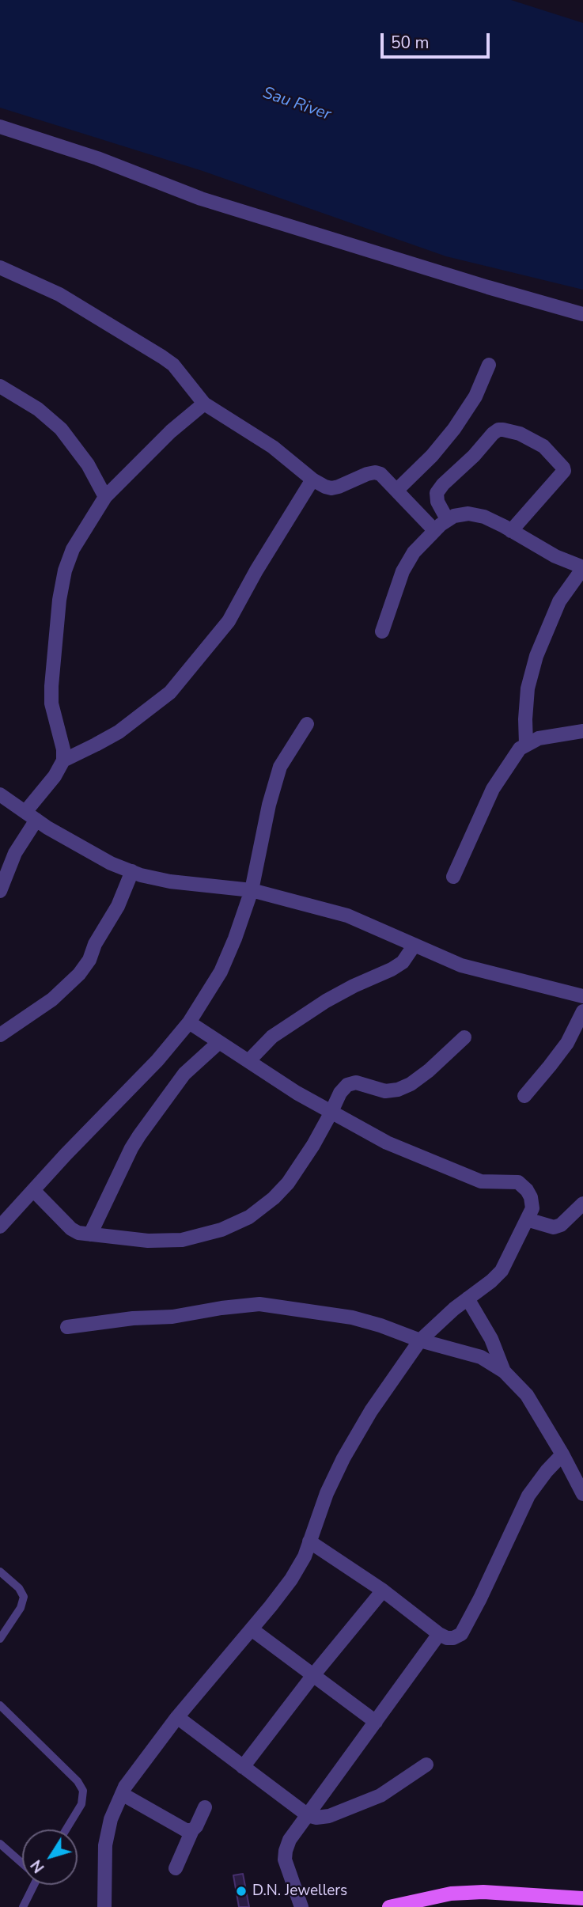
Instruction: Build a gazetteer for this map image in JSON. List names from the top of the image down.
{
  "water": ["Sau River"],
  "places": ["D.N. Jewellers"],
  "scale_bar": "50 m",
  "north": "bottom left"
}
